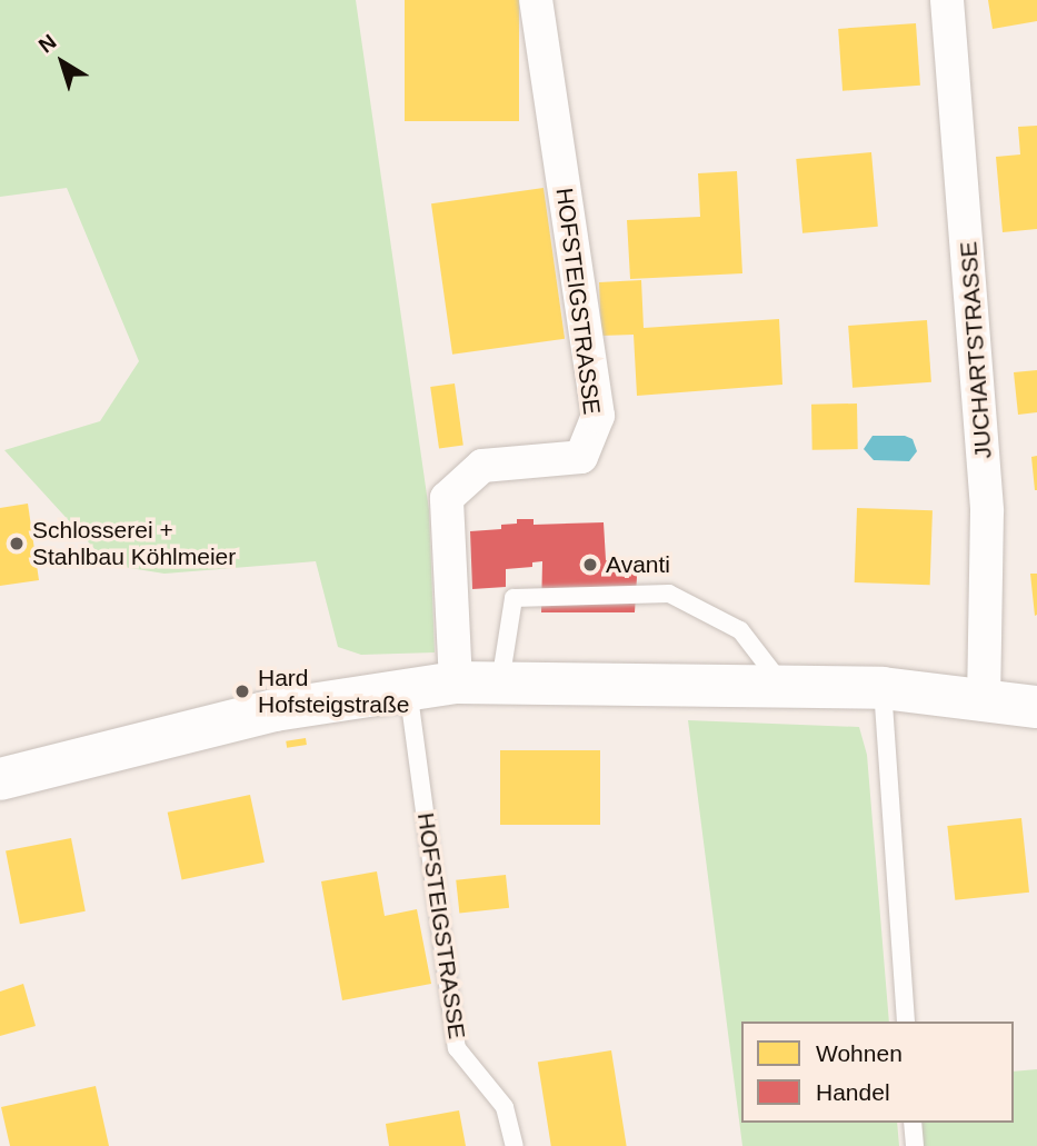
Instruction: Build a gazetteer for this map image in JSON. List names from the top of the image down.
{
  "streets": {
    "street": ["HOFSTEIGSTRASSE", "JUCHARTSTRASSE"]
  },
  "places": ["Schlosserei + Stahlbau Köhlmeier", "Avanti", "Hard Hofsteigstraße"],
  "legend": ["Wohnen", "Handel"],
  "north": "top left"
}
